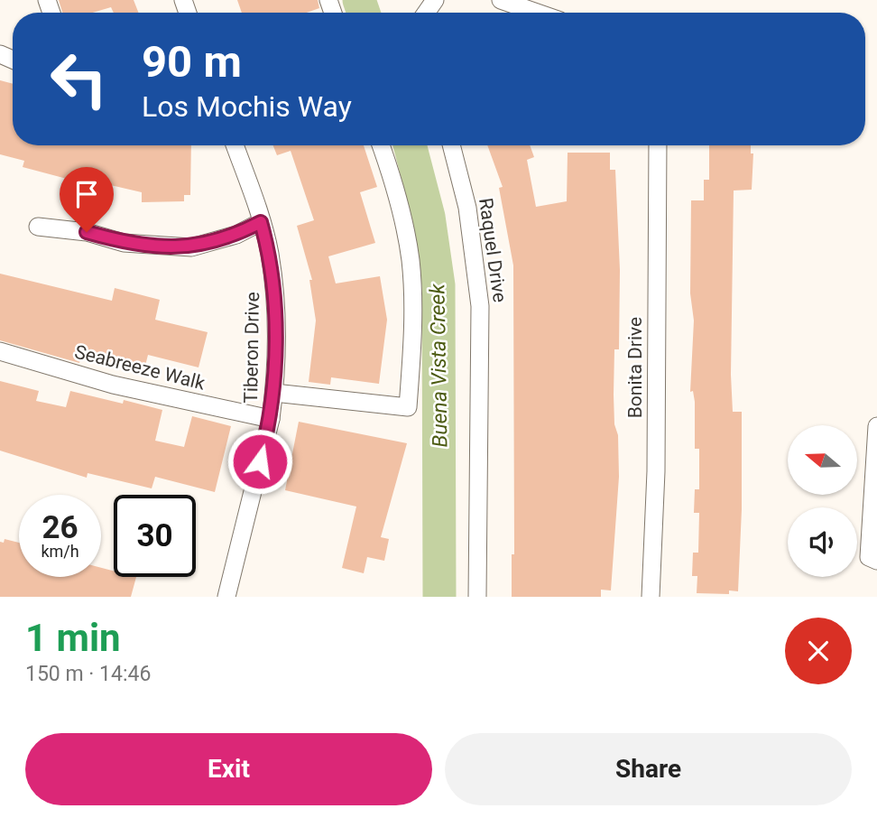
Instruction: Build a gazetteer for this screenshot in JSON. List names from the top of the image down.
{
  "streets": {
    "street": [
      "Raquel Drive",
      "Tiberon Drive",
      "Seabreeze Walk",
      "Bonita Drive"
    ]
  },
  "crossings": [
    ["Tiberon Drive", "Seabreeze Walk"]
  ],
  "water": ["Buena Vista Creek"],
  "north": "left",
  "page": {
    "turn": ["90 m", "Los Mochis Way"],
    "speed": "26 km/h",
    "limit": "30",
    "heading": ["1 min", "150 m · 14:46"],
    "buttons": ["Exit", "Share"]
  }
}
